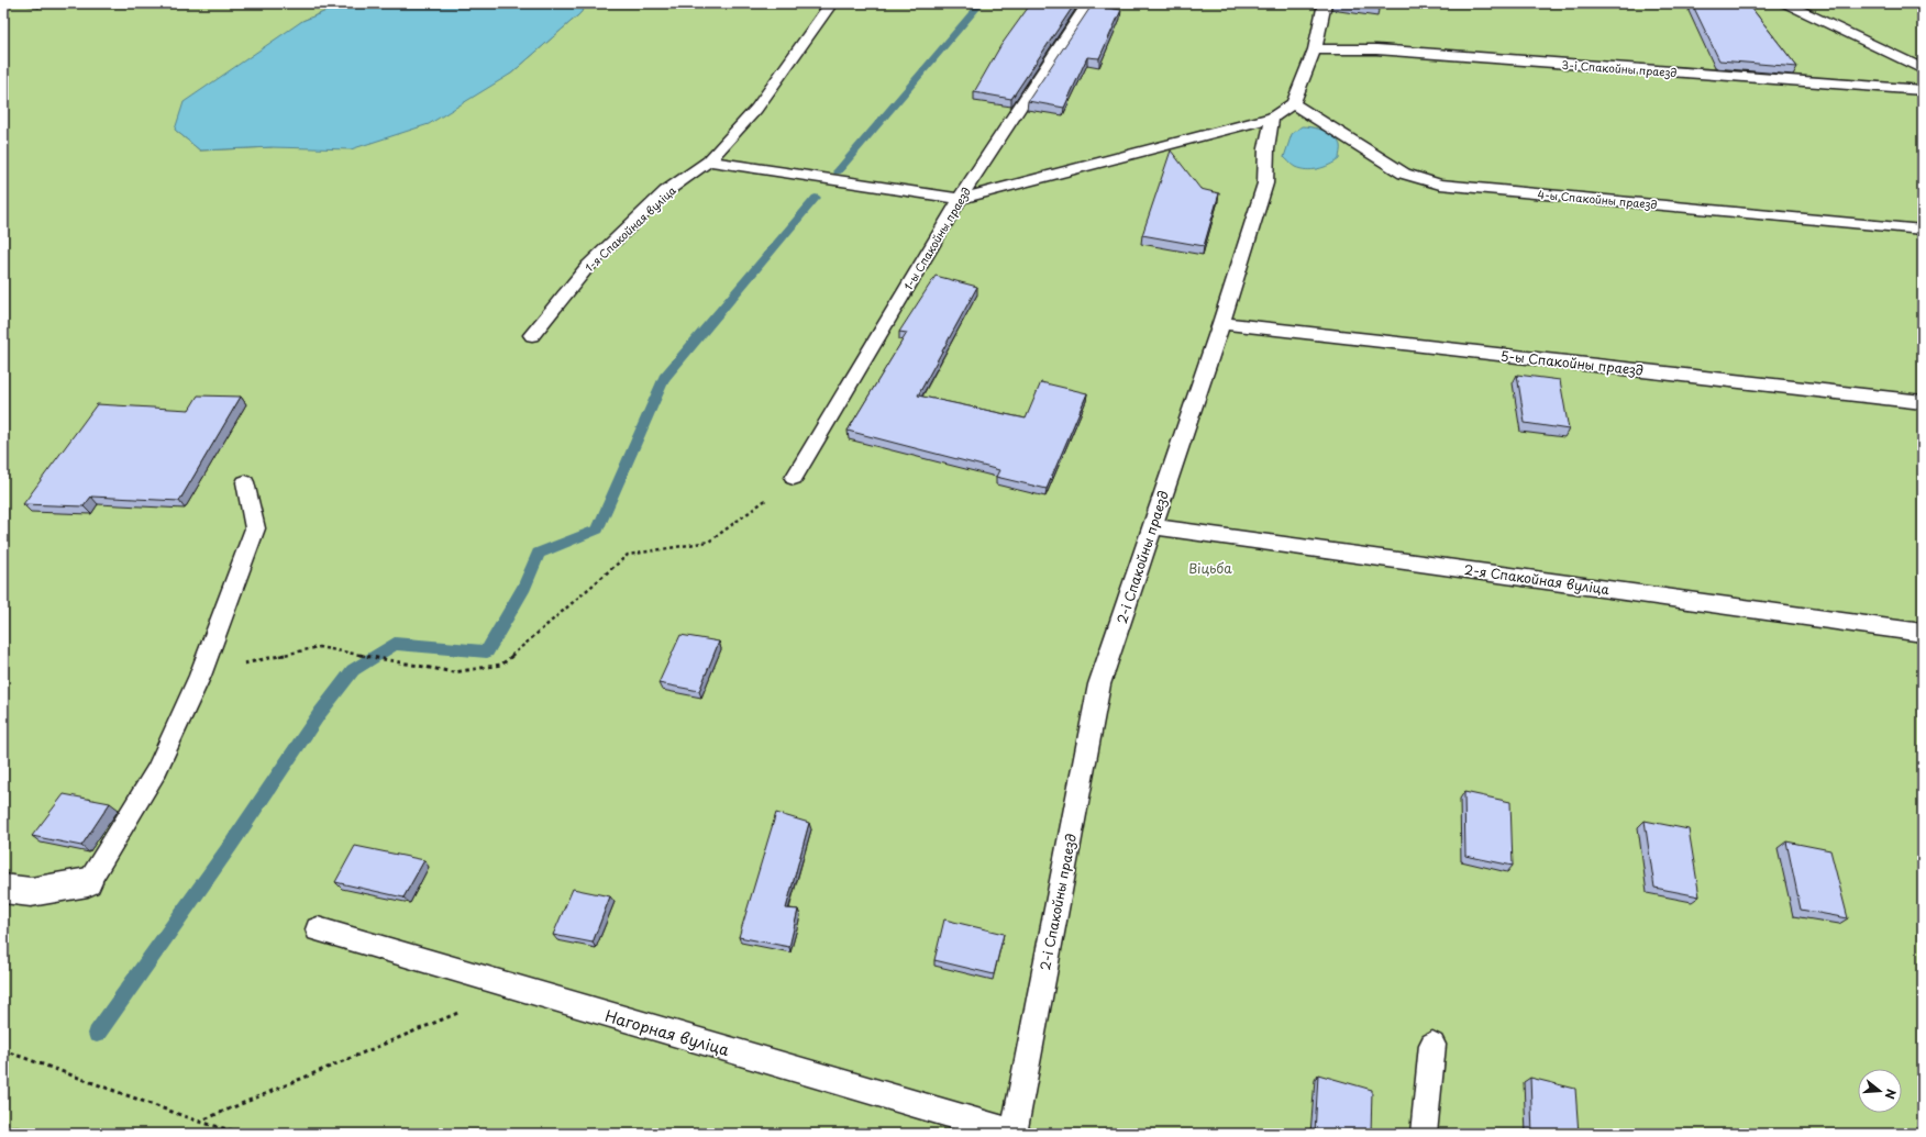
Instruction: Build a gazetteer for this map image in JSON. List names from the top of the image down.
{
  "streets": {
    "lane": [
      "3-і Спакойны праезд",
      "4-ы Спакойны праезд",
      "1-я Спакойная вуліца",
      "1-ы Спакойны праезд",
      "5-ы Спакойны праезд",
      "2-і Спакойны праезд",
      "2-я Спакойная вуліца",
      "Нагорная вуліца"
    ]
  },
  "crossings": [
    ["5-ы Спакойны праезд", "2-і Спакойны праезд"],
    ["2-і Спакойны праезд", "2-я Спакойная вуліца"],
    ["2-і Спакойны праезд", "Нагорная вуліца"]
  ],
  "parks": ["Віцьба"],
  "north": "right"
}
